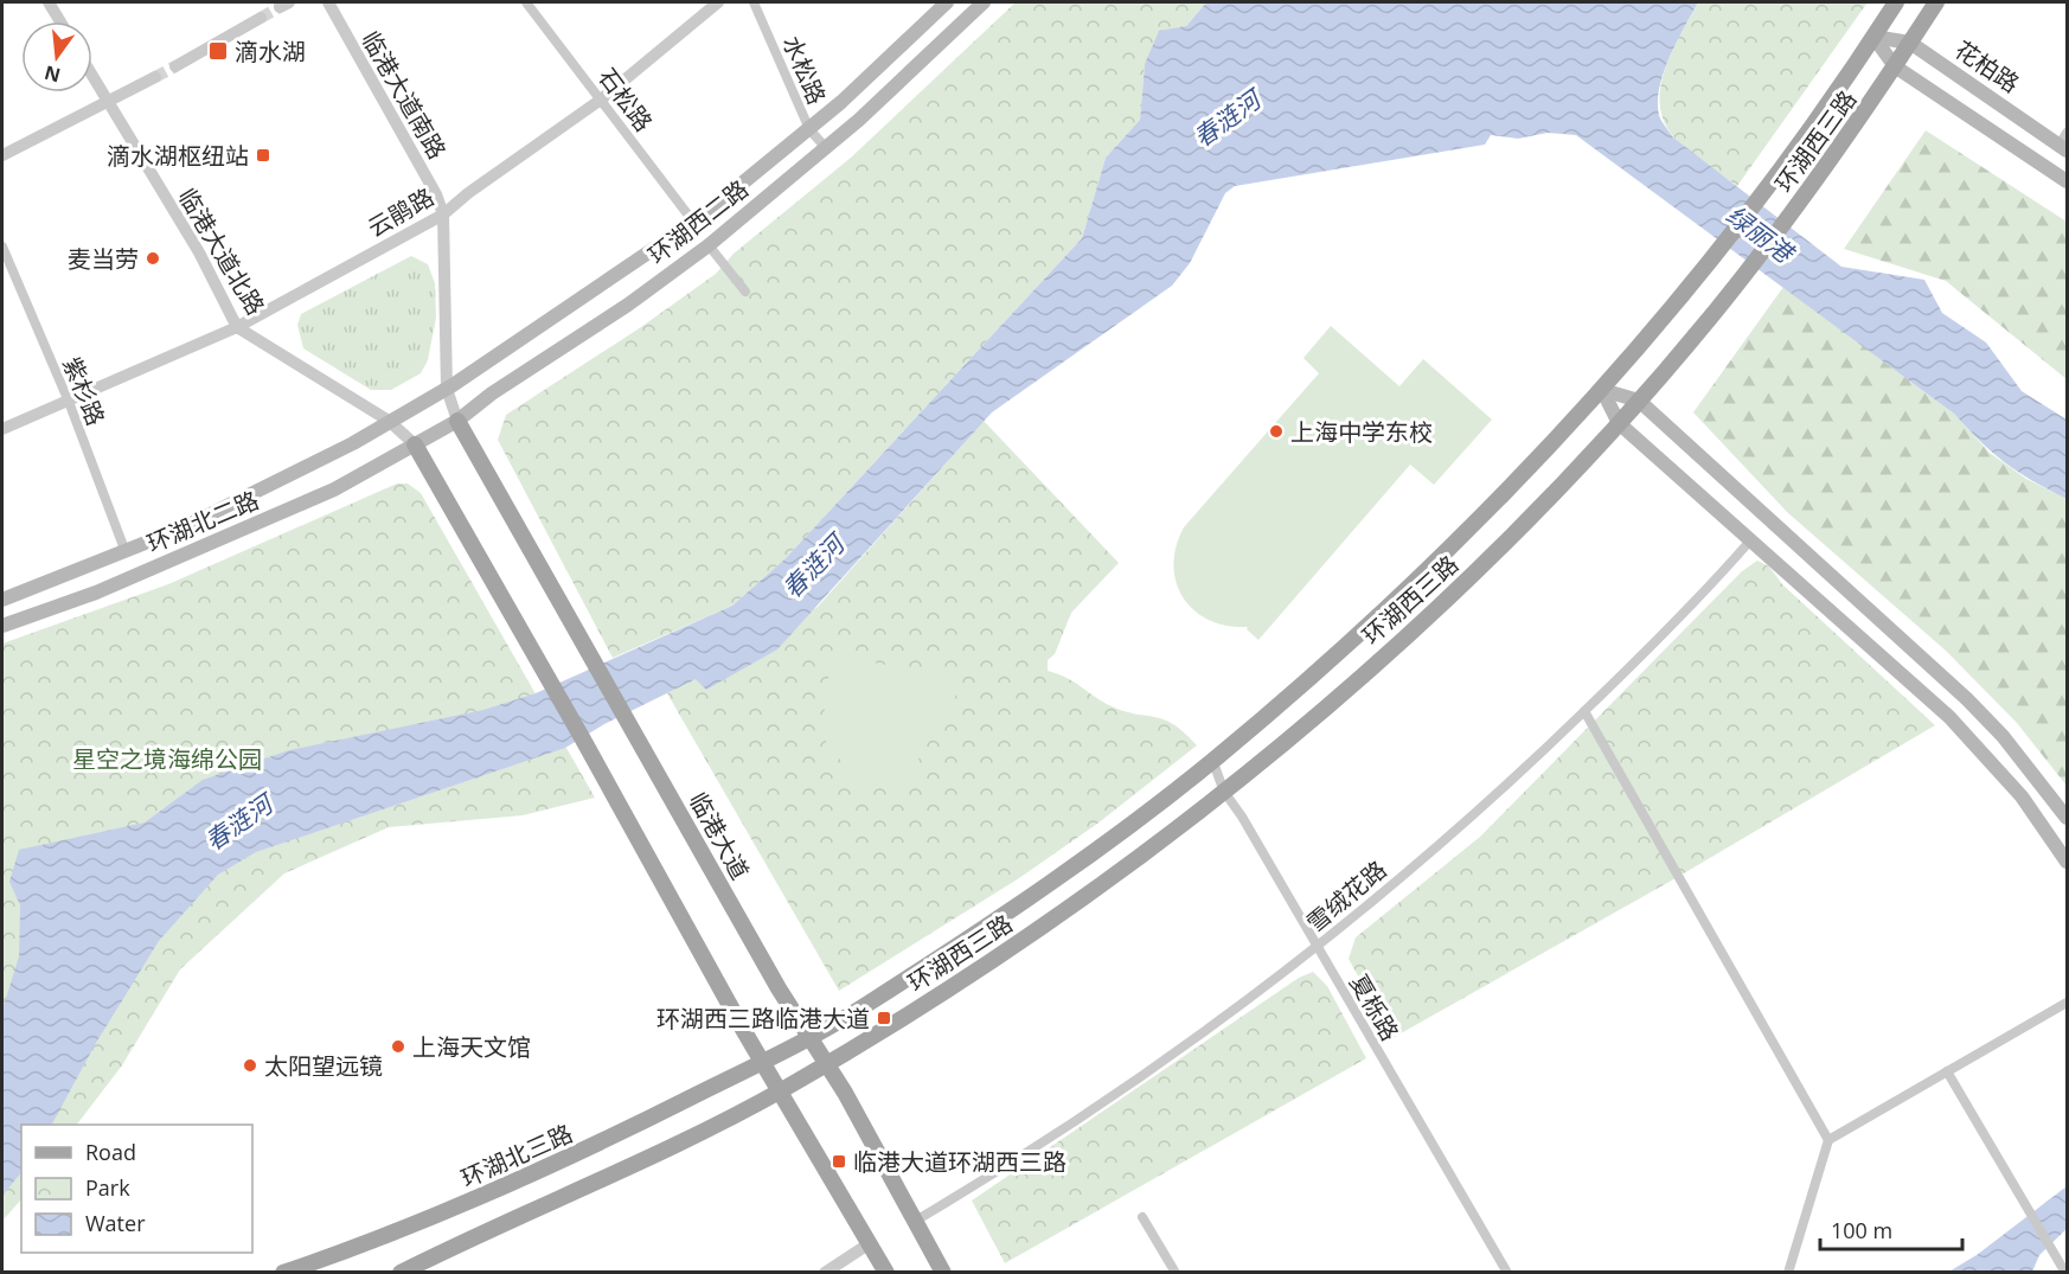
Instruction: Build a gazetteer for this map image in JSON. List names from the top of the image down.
{
  "streets": {
    "main road": [
      "花柏路",
      "环湖西三路",
      "环湖西二路",
      "环湖北二路",
      "临港大道",
      "环湖北三路"
    ],
    "street": [
      "水松路",
      "临港大道南路",
      "石松路",
      "云鹃路",
      "临港大道北路",
      "紫杉路",
      "雪绒花路",
      "夏栎路"
    ]
  },
  "crossings": [
    ["花柏路", "环湖西三路"],
    ["水松路", "环湖西二路"],
    ["临港大道南路", "云鹃路"],
    ["临港大道南路", "环湖西二路"],
    ["临港大道南路", "临港大道"],
    ["石松路", "云鹃路"],
    ["石松路", "环湖西二路"],
    ["环湖西三路", "临港大道"],
    ["环湖西三路", "夏栎路"],
    ["环湖西三路", "环湖北三路"],
    ["云鹃路", "临港大道北路"],
    ["云鹃路", "紫杉路"],
    ["环湖西二路", "临港大道北路"],
    ["环湖西二路", "环湖北二路"],
    ["环湖西二路", "临港大道"],
    ["临港大道北路", "环湖北二路"],
    ["紫杉路", "环湖北二路"],
    ["临港大道", "雪绒花路"],
    ["雪绒花路", "夏栎路"]
  ],
  "water": ["春涟河", "绿丽港"],
  "parks": ["星空之境海绵公园"],
  "places": {
    "transit": [
      "滴水湖",
      "滴水湖枢纽站",
      "环湖西三路临港大道",
      "临港大道环湖西三路"
    ],
    "other": [
      "麦当劳",
      "上海中学东校",
      "上海天文馆",
      "太阳望远镜"
    ]
  },
  "legend": ["Road", "Park", "Water"],
  "scale_bar": "100 m",
  "north": "bottom"
}
